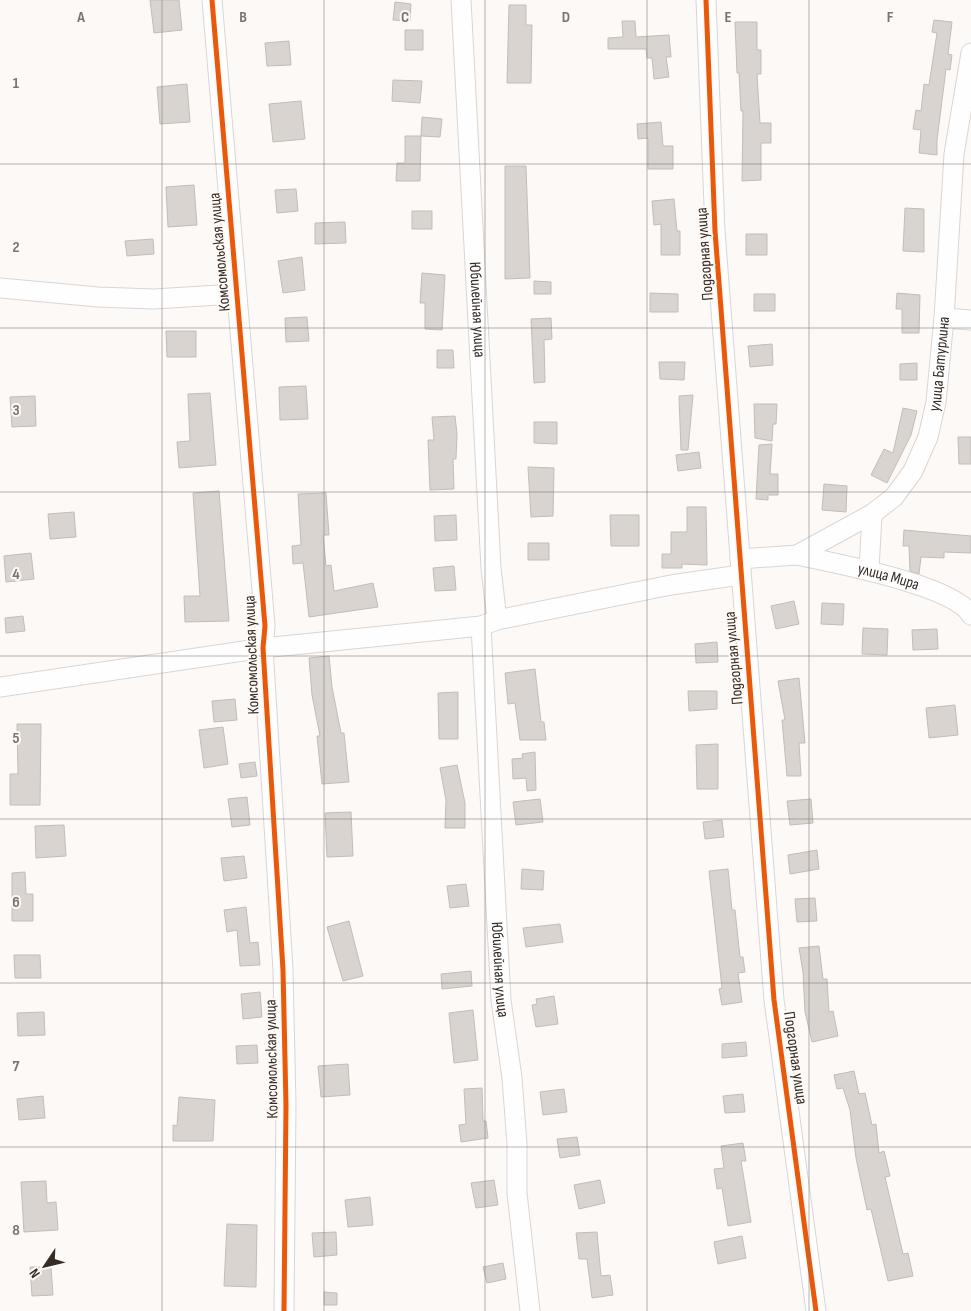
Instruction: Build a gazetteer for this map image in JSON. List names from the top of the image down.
{
  "streets": {
    "street": [
      "Комсомольская улица",
      "Подгорная улица",
      "Юбилейная улица",
      "улица Батурлина",
      "улица Мира"
    ]
  },
  "crossings": [
    ["Комсомольская улица", "улица Батурлина"],
    ["Подгорная улица", "улица Батурлина"],
    ["Юбилейная улица", "улица Батурлина"],
    ["улица Батурлина", "улица Мира"]
  ],
  "north": "bottom left",
  "grid": {
    "columns": [
      "A",
      "B",
      "C",
      "D",
      "E",
      "F"
    ],
    "rows": [
      "1",
      "2",
      "3",
      "4",
      "5",
      "6",
      "7",
      "8"
    ]
  }
}
